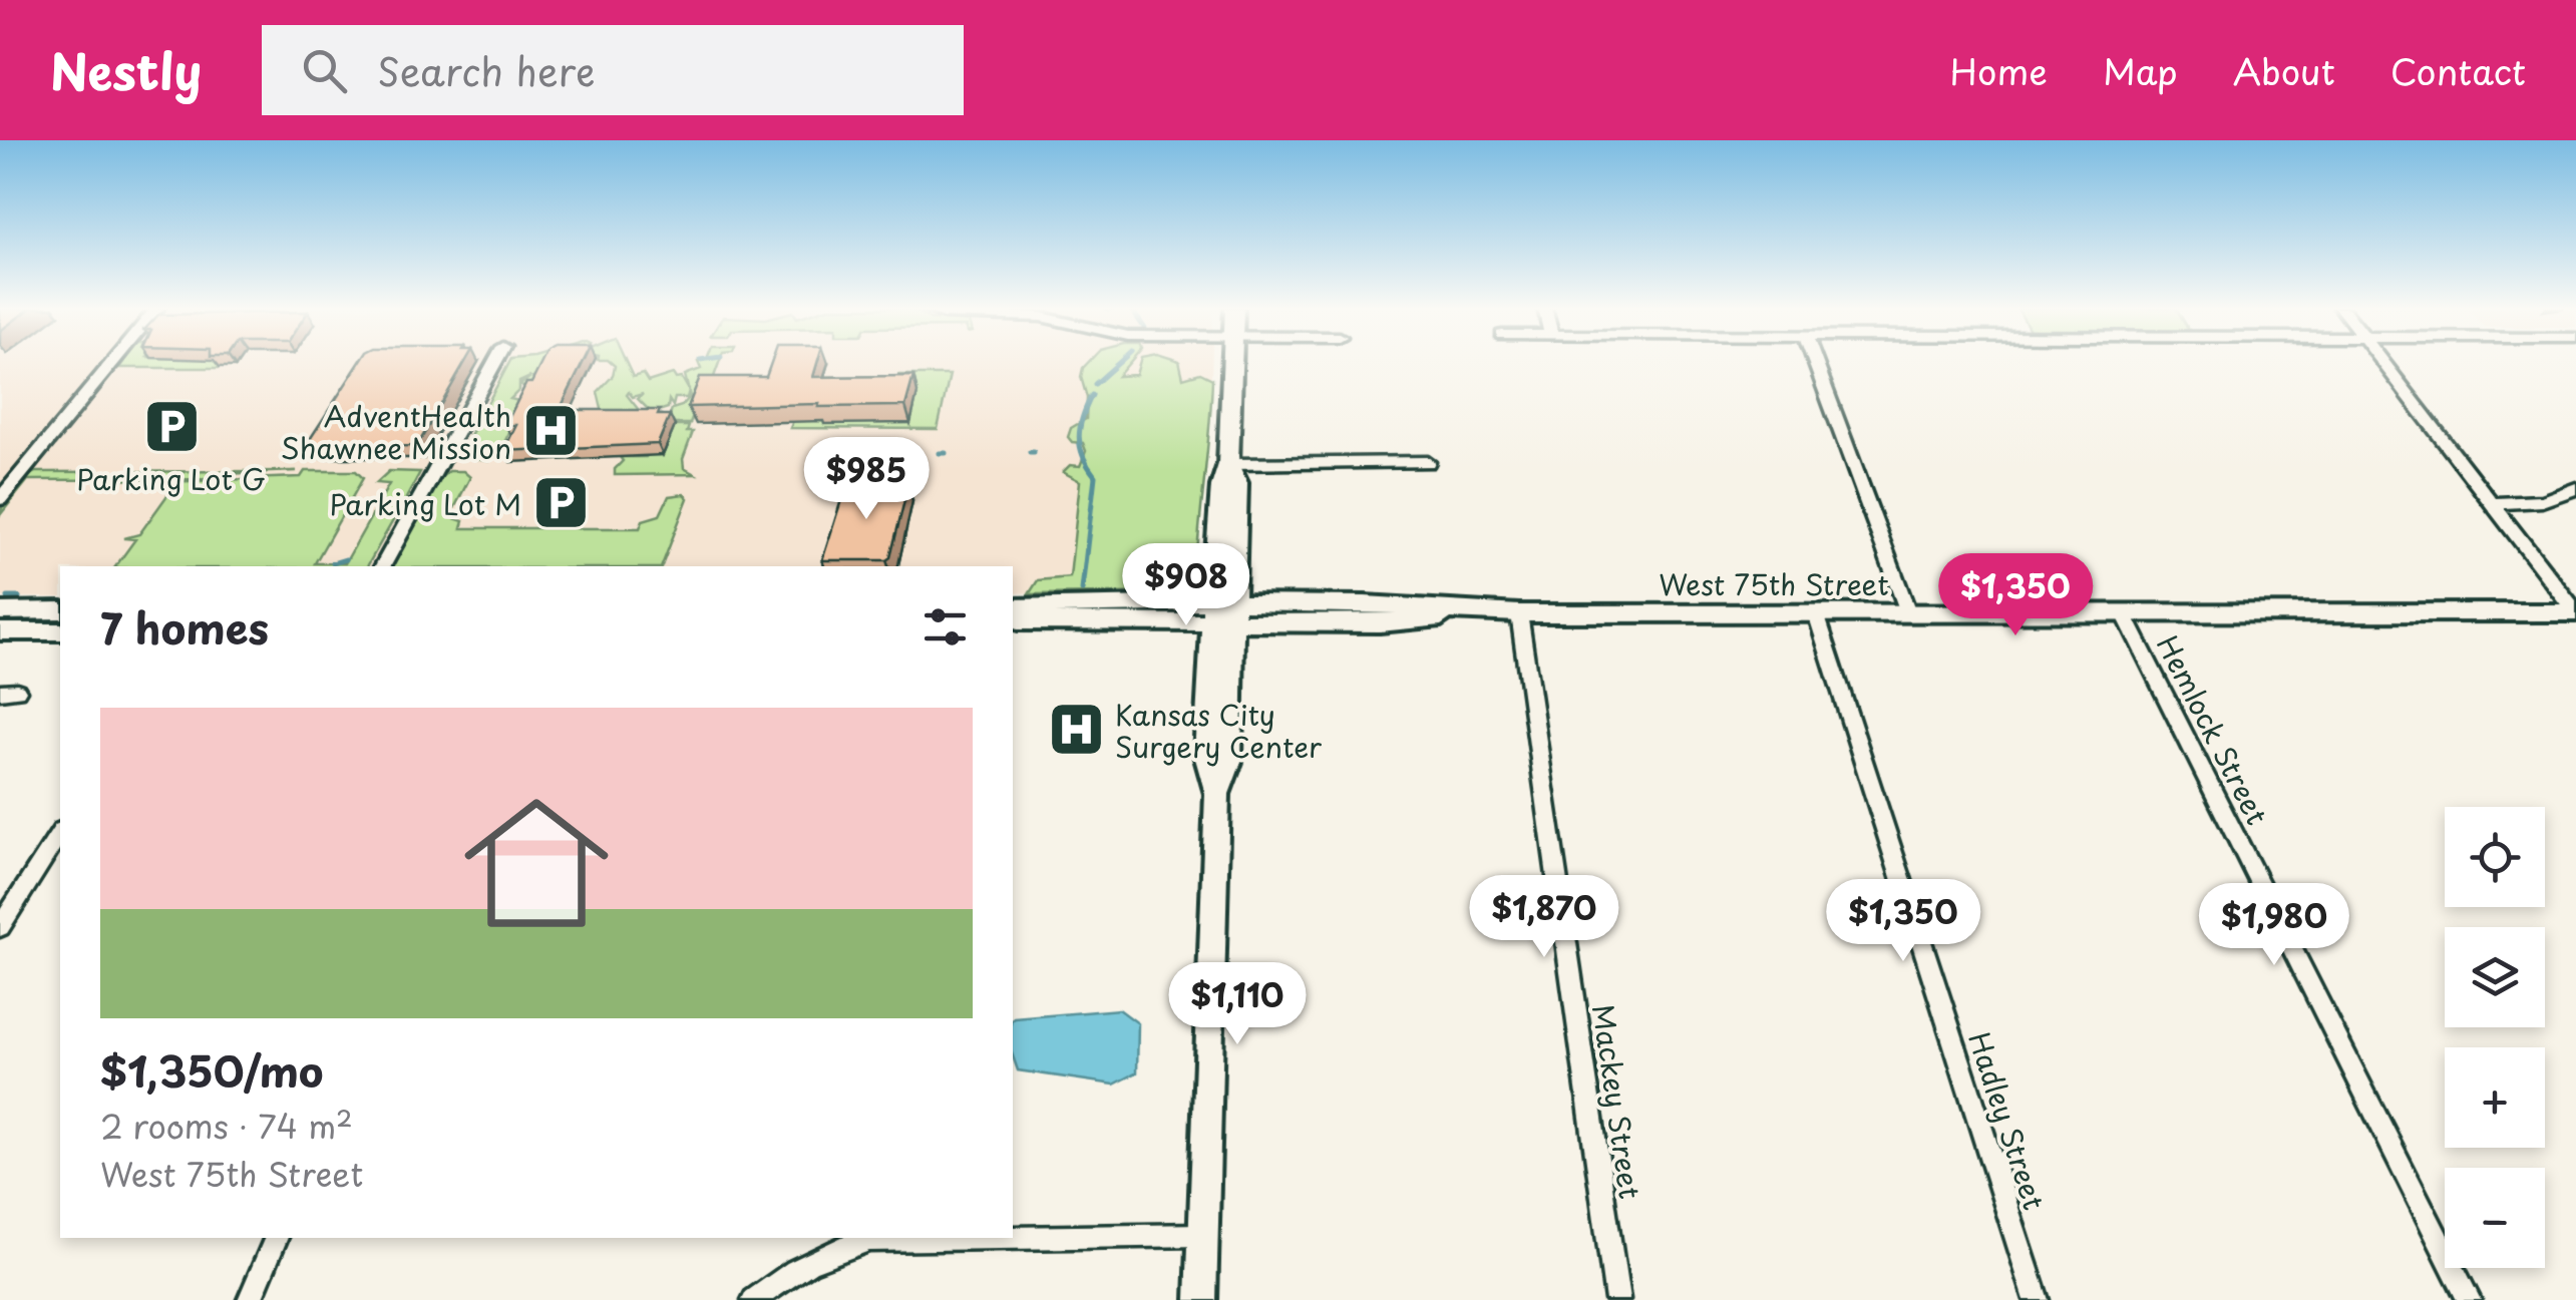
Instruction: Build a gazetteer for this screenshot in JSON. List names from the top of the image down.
{
  "streets": {
    "main road": ["West 75th Street"],
    "street": ["Hemlock Street", "Mackey Street", "Hadley Street"]
  },
  "crossings": [
    ["West 75th Street", "Hemlock Street"],
    ["West 75th Street", "Mackey Street"],
    ["West 75th Street", "Hadley Street"]
  ],
  "places": {
    "parking": ["Parking Lot G", "Parking Lot M"],
    "hospital": ["AdventHealth Shawnee Mission", "Kansas City Surgery Center"]
  },
  "page": {
    "header": "Nestly",
    "search": "Search here",
    "nav": [
      "Home",
      "Map",
      "About",
      "Contact"
    ],
    "price": [
      "$985",
      "$908",
      "$1,350",
      "$1,870",
      "$1,350",
      "$1,980",
      "$1,110"
    ],
    "heading": "7 homes",
    "list": [
      {
        "name": "$1,350/mo",
        "note": "2 rooms · 74 m² · West 75th Street"
      }
    ],
    "map_buttons": ["+", "−"]
  }
}
